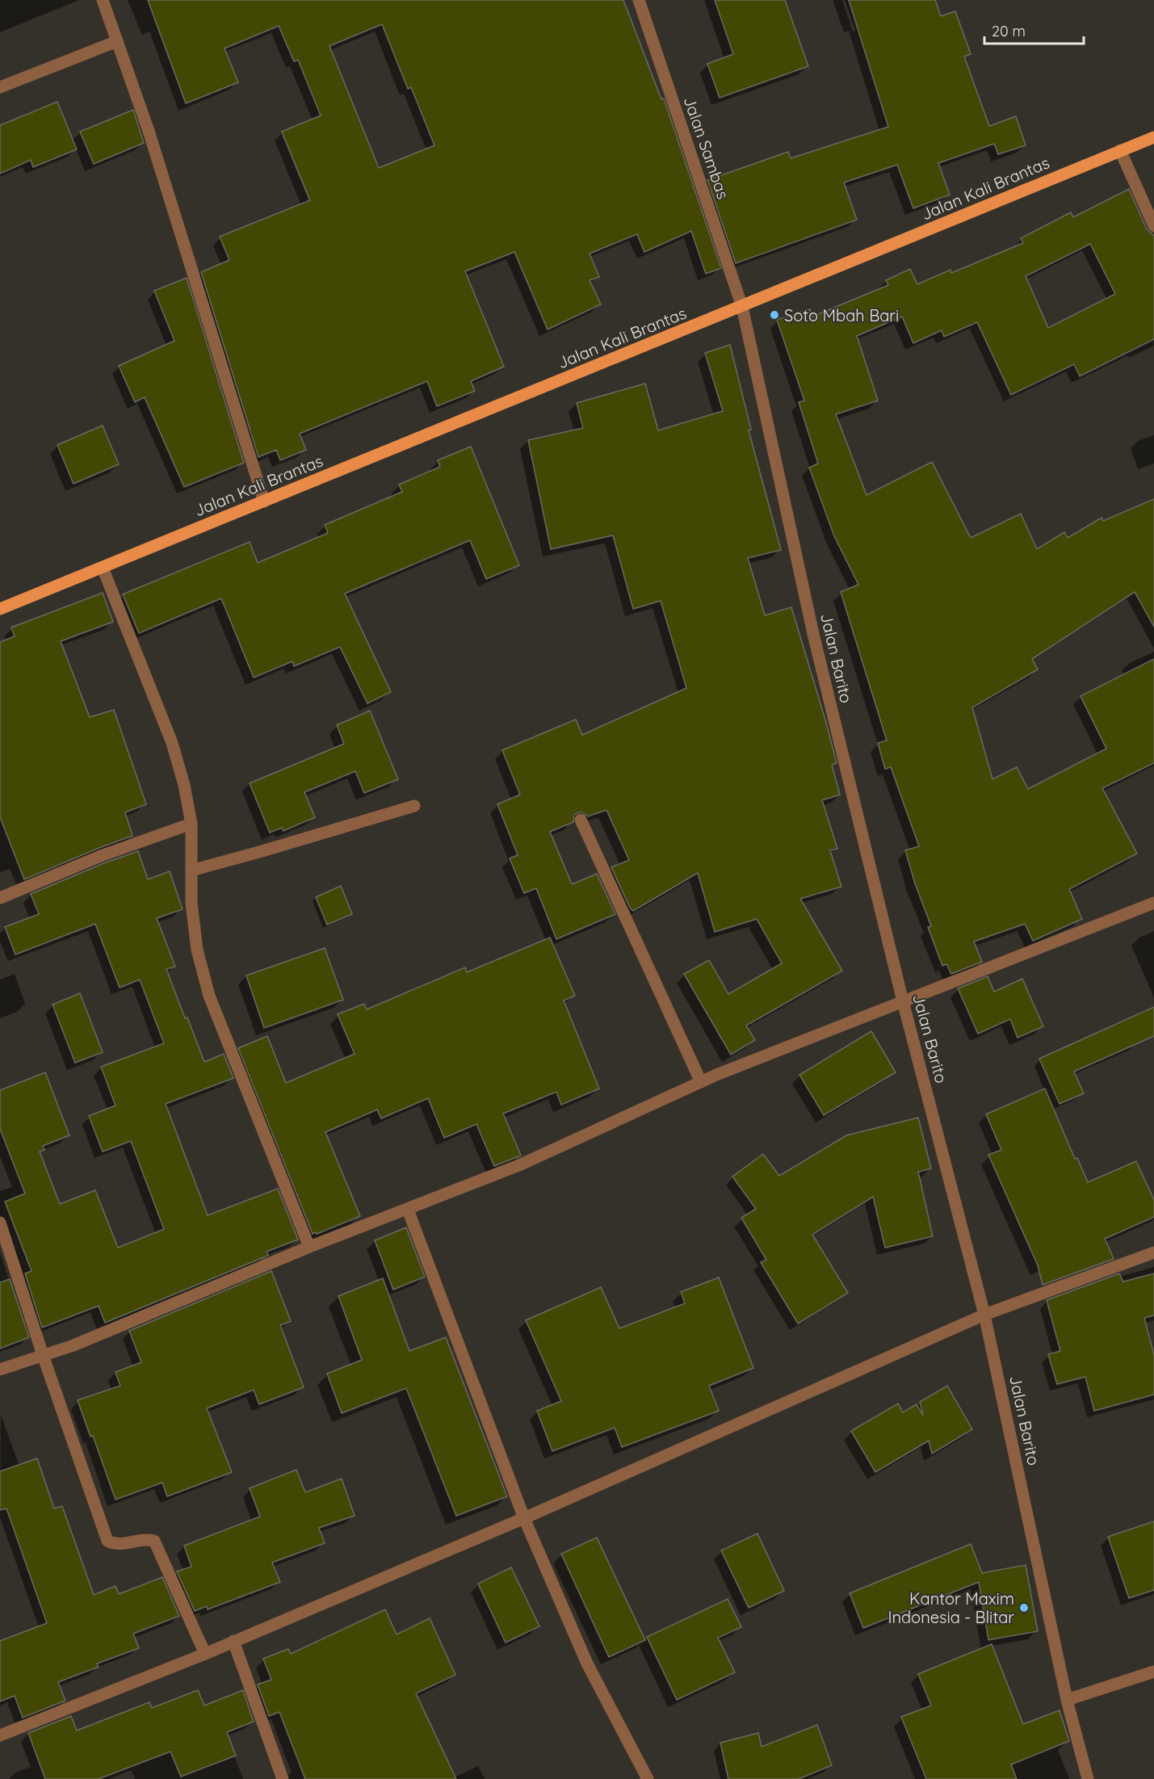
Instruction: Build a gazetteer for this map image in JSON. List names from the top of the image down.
{
  "streets": {
    "main road": ["Jalan Kali Brantas"],
    "street": ["Jalan Sambas", "Jalan Barito"]
  },
  "crossings": [
    ["Jalan Sambas", "Jalan Kali Brantas"],
    ["Jalan Sambas", "Jalan Barito"],
    ["Jalan Kali Brantas", "Jalan Barito"]
  ],
  "places": ["Soto Mbah Bari", "Kantor Maxim Indonesia - Blitar"],
  "scale_bar": "20 m"
}
